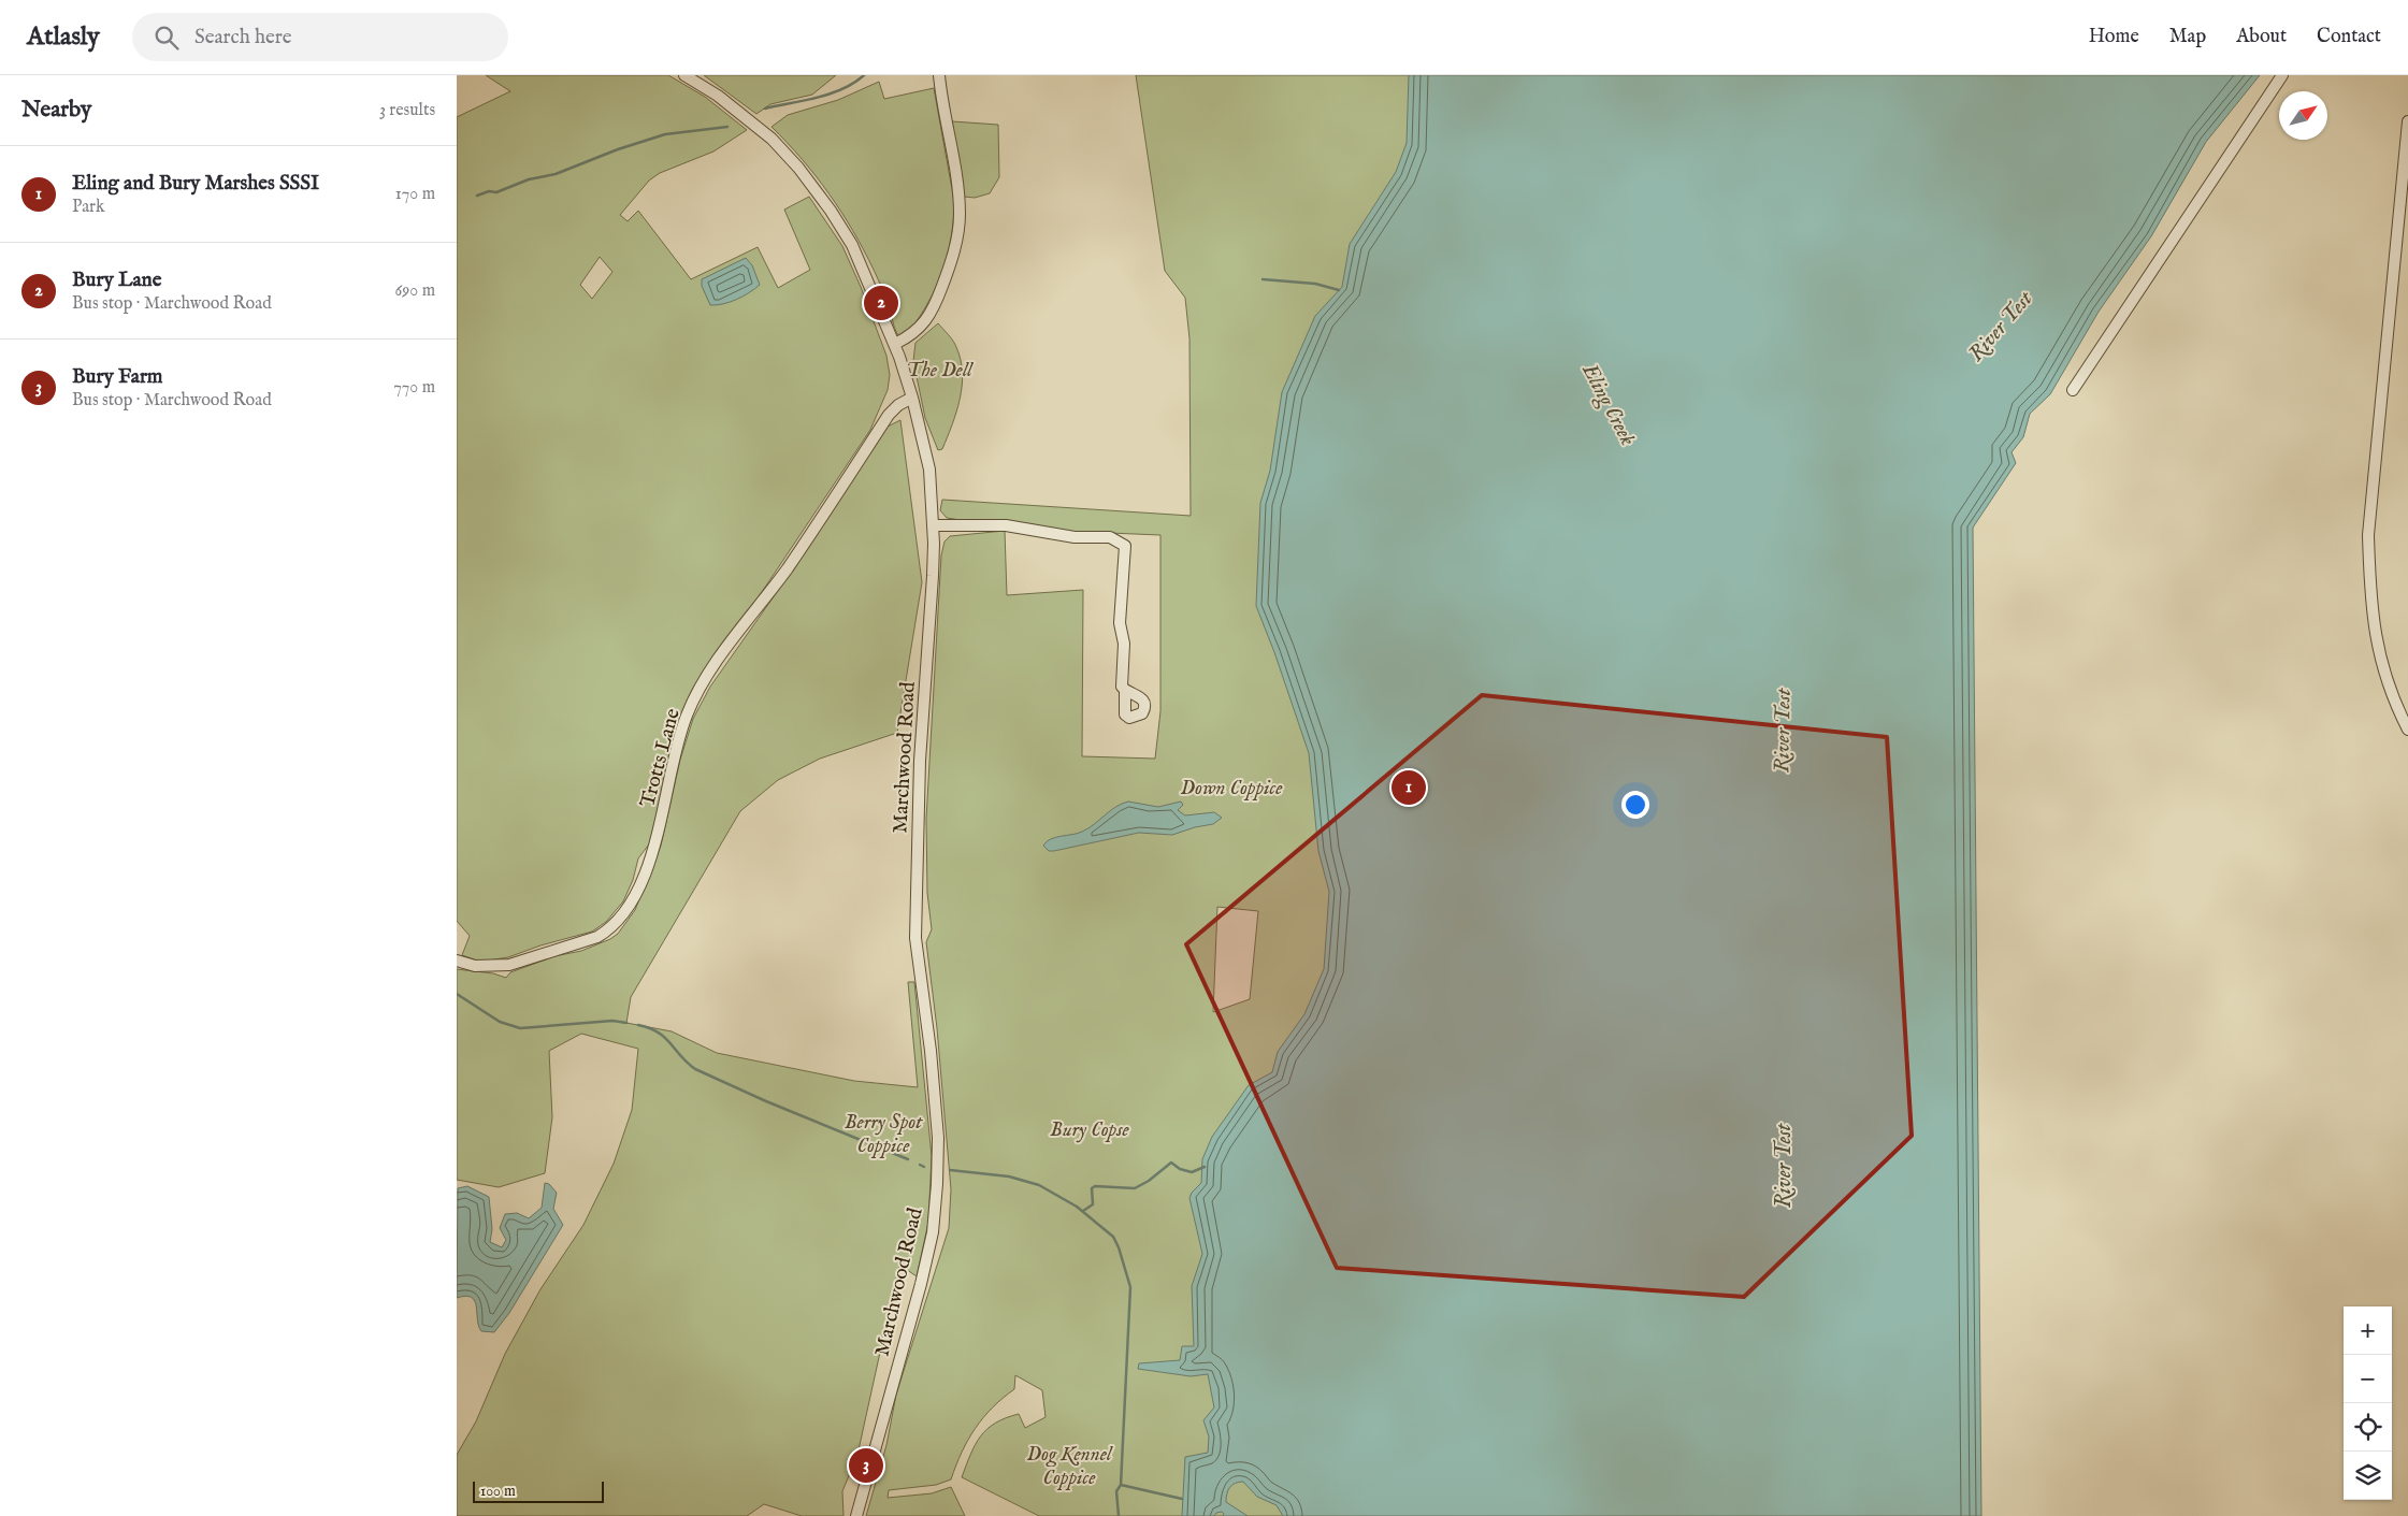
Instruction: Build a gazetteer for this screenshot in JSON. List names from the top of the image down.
{
  "streets": {
    "street": ["Trotts Lane", "Marchwood Road"]
  },
  "crossings": [
    ["Trotts Lane", "Marchwood Road"]
  ],
  "water": ["River Test", "Eling Creek"],
  "parks": [
    "The Dell",
    "Down Coppice",
    "Berry Spot Coppice",
    "Bury Copse",
    "Dog Kennel Coppice"
  ],
  "scale_bar": "100 m",
  "north": "top right",
  "page": {
    "header": "Atlasly",
    "search": "Search here",
    "nav": [
      "Home",
      "Map",
      "About",
      "Contact"
    ],
    "heading": ["Nearby", "3 results"],
    "list": [
      {
        "mark": "1",
        "name": "Eling and Bury Marshes SSSI",
        "note": "Park",
        "value": "170 m"
      },
      {
        "mark": "2",
        "name": "Bury Lane",
        "note": "Bus stop · Marchwood Road",
        "value": "690 m"
      },
      {
        "mark": "3",
        "name": "Bury Farm",
        "note": "Bus stop · Marchwood Road",
        "value": "770 m"
      }
    ],
    "pins": ["2", "1", "3"],
    "map_buttons": ["+", "−"],
    "scale": "100 m"
  }
}
